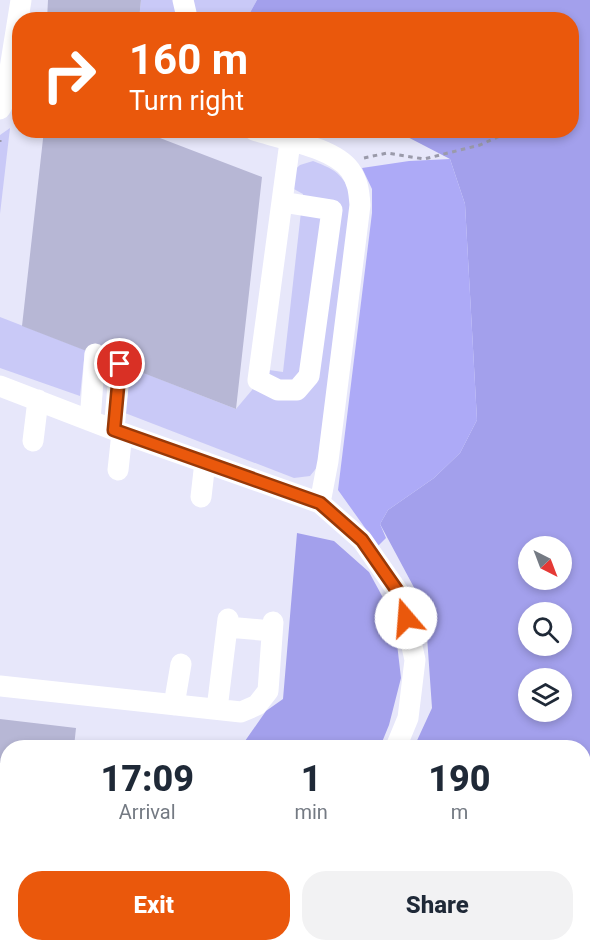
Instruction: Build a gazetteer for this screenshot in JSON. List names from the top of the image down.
{
  "north": "bottom right",
  "page": {
    "turn": ["160 m", "Turn right"],
    "eta": [
      "17:09",
      "Arrival",
      "1",
      "min",
      "190",
      "m"
    ],
    "buttons": ["Exit", "Share"]
  }
}
